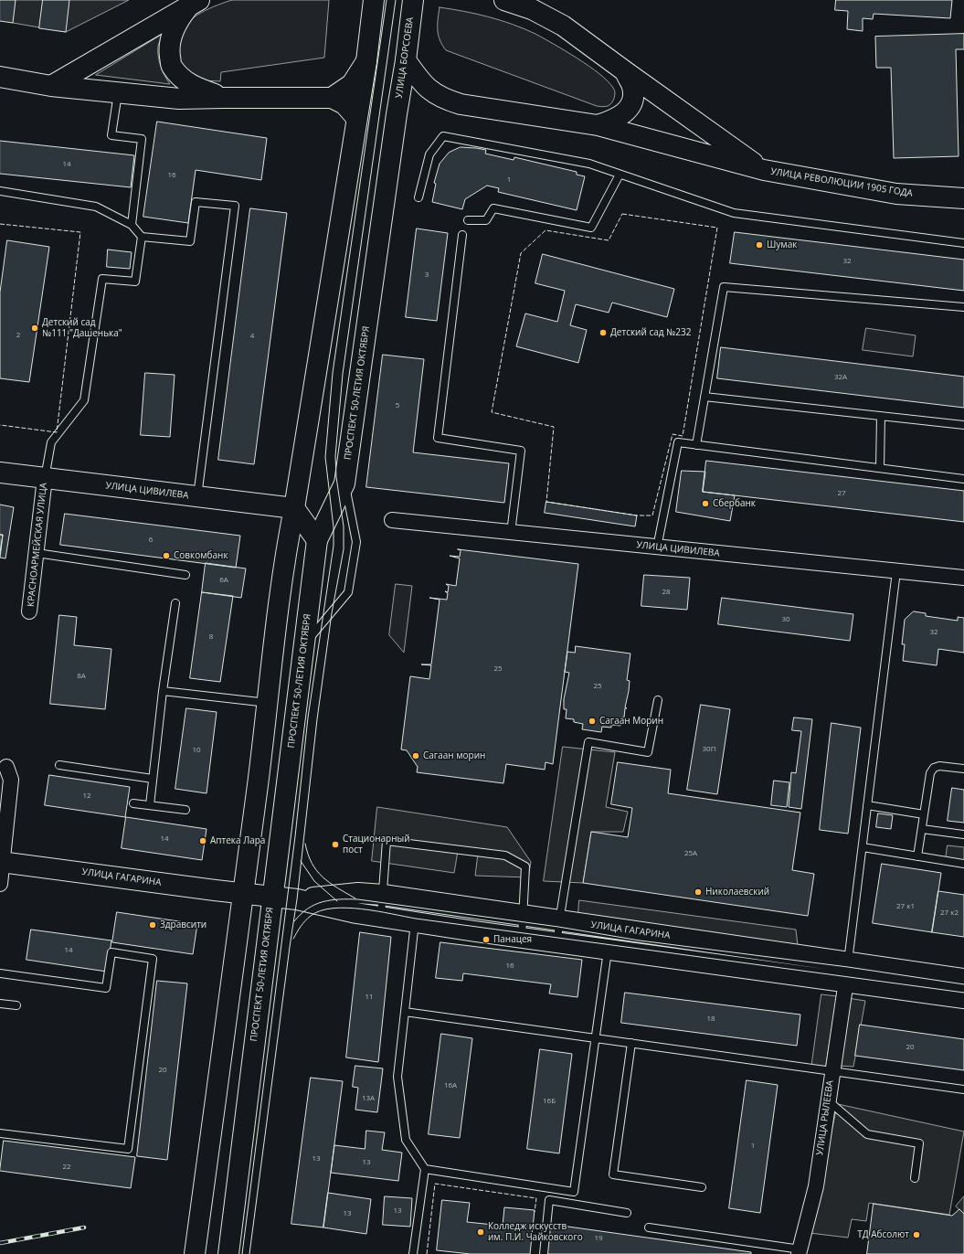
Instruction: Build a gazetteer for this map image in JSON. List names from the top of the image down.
{
  "streets": {
    "main road": [
      "УЛИЦА БОРСОЕВА",
      "УЛИЦА РЕВОЛЮЦИИ 1905 ГОДА",
      "ПРОСПЕКТ 50-ЛЕТИЯ ОКТЯБРЯ",
      "УЛИЦА ЦИВИЛЕВА",
      "УЛИЦА ГАГАРИНА"
    ],
    "street": ["КРАСНОАРМЕЙСКАЯ УЛИЦА", "УЛИЦА РЫЛЕЕВА"]
  },
  "crossings": [
    ["УЛИЦА БОРСОЕВА", "УЛИЦА РЕВОЛЮЦИИ 1905 ГОДА"],
    ["УЛИЦА БОРСОЕВА", "ПРОСПЕКТ 50-ЛЕТИЯ ОКТЯБРЯ"],
    ["ПРОСПЕКТ 50-ЛЕТИЯ ОКТЯБРЯ", "УЛИЦА ГАГАРИНА"],
    ["УЛИЦА ЦИВИЛЕВА", "КРАСНОАРМЕЙСКАЯ УЛИЦА"]
  ],
  "places": [
    "Шумак",
    "Детский сад №111 \"Дашенька\"",
    "Детский сад №232",
    "Сбербанк",
    "Совкомбанк",
    "Сагаан Морин",
    "Сагаан морин",
    "Аптека Лара",
    "Стационарный пост",
    "Николаевский",
    "Здравсити",
    "Панацея",
    "Колледж искусств им. П.И. Чайковского",
    "ТД Абсолют"
  ],
  "house_numbers": [
    "14",
    "16",
    "1",
    "32",
    "3",
    "2",
    "4",
    "32А",
    "5",
    "27",
    "6",
    "6А",
    "28",
    "30",
    "32",
    "8",
    "25",
    "8А",
    "25",
    "30П",
    "10",
    "12",
    "14",
    "25А",
    "27 к1",
    "27 к2",
    "14",
    "16",
    "11",
    "18",
    "20",
    "20",
    "16А",
    "13А",
    "16Б",
    "1",
    "13",
    "13",
    "22",
    "13",
    "13",
    "19"
  ]
}
